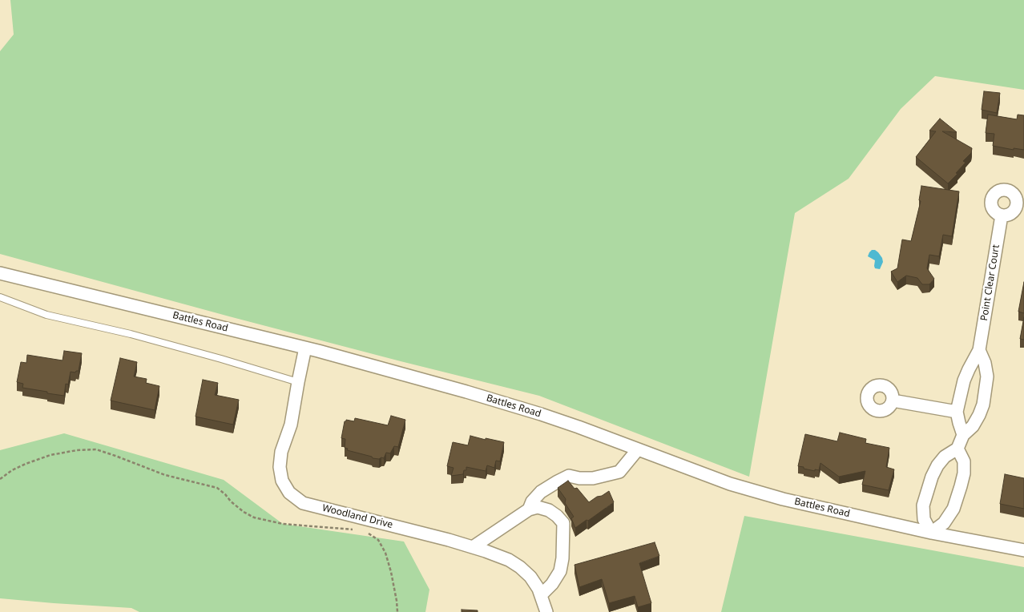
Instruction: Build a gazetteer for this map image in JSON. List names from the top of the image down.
{
  "streets": {
    "street": ["Point Clear Court", "Battles Road", "Woodland Drive"]
  },
  "crossings": [
    ["Battles Road", "Woodland Drive"]
  ]
}
